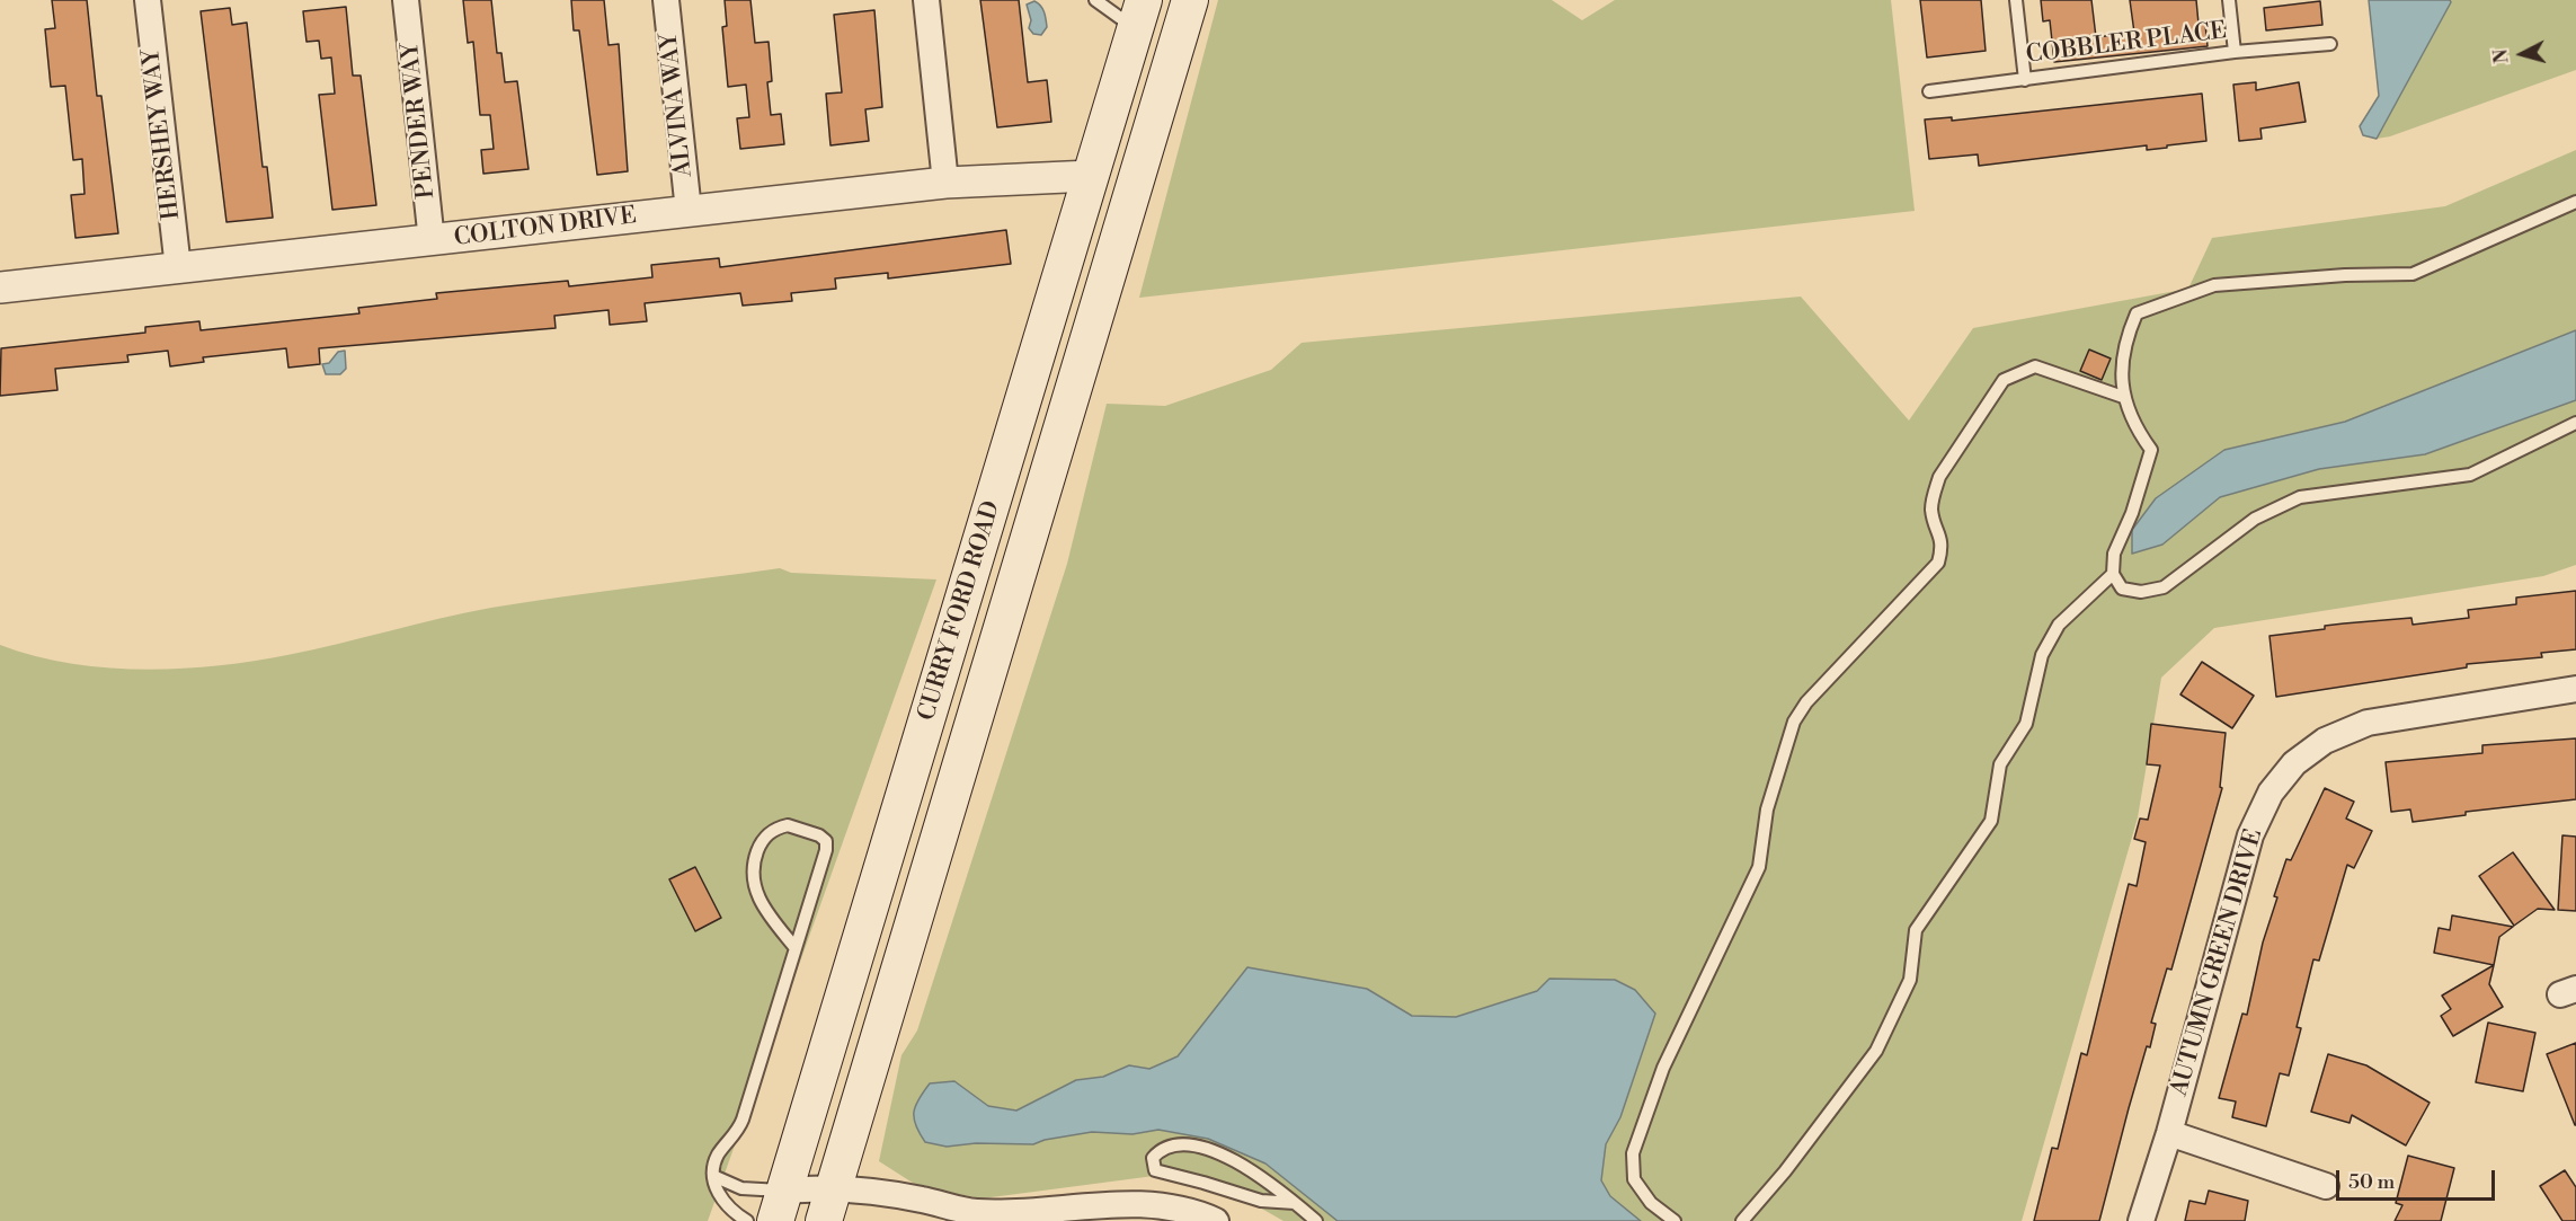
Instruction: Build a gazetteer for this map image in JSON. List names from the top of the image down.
{
  "streets": {
    "main road": ["CURRY FORD ROAD"],
    "street": [
      "ALVINA WAY",
      "PENDER WAY",
      "HERSHEY WAY",
      "COLTON DRIVE",
      "AUTUMN GREEN DRIVE"
    ],
    "lane": ["COBBLER PLACE"]
  },
  "crossings": [
    ["ALVINA WAY", "COLTON DRIVE"],
    ["PENDER WAY", "COLTON DRIVE"],
    ["HERSHEY WAY", "COLTON DRIVE"],
    ["COLTON DRIVE", "CURRY FORD ROAD"]
  ],
  "scale_bar": "50 m",
  "north": "left"
}
